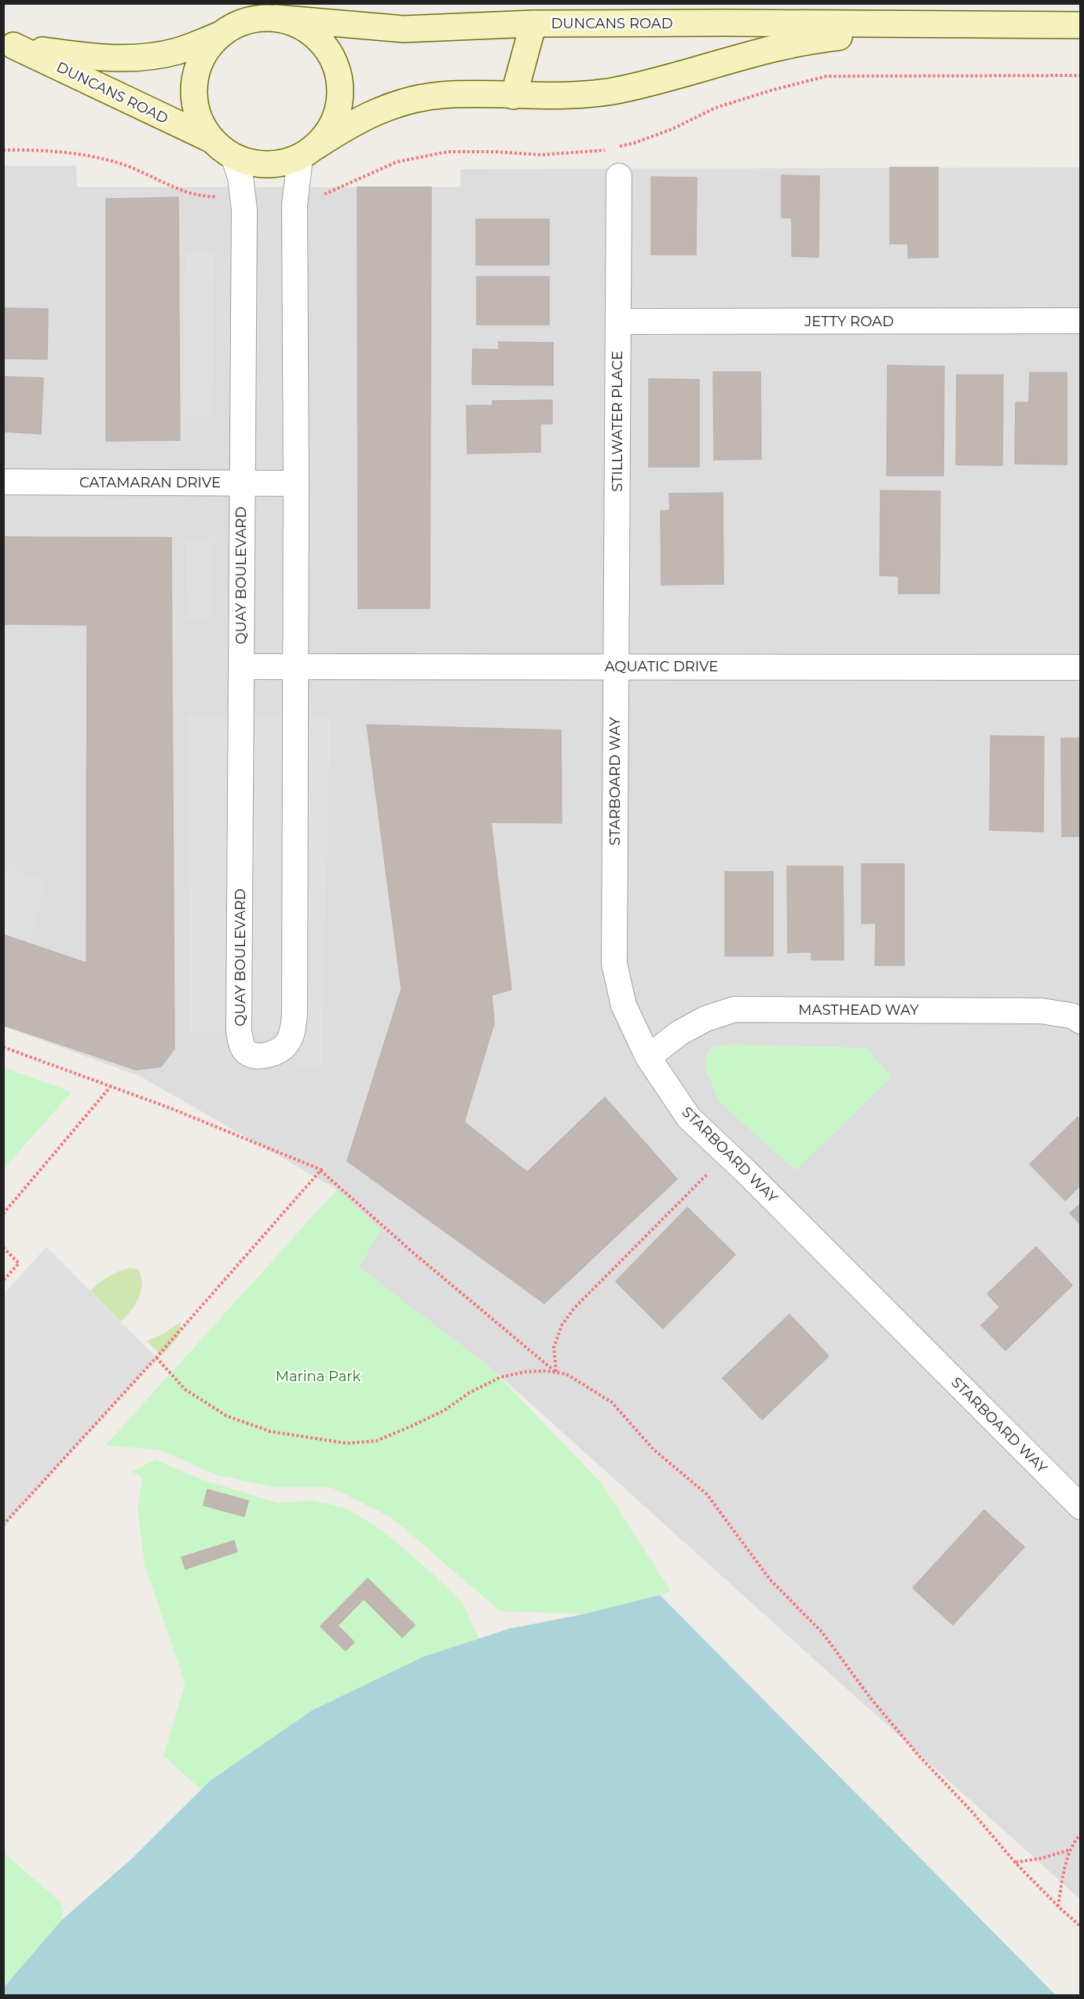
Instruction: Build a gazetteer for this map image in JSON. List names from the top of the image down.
{
  "streets": {
    "main road": ["DUNCANS ROAD"],
    "street": [
      "JETTY ROAD",
      "STILLWATER PLACE",
      "CATAMARAN DRIVE",
      "QUAY BOULEVARD",
      "AQUATIC DRIVE",
      "STARBOARD WAY",
      "MASTHEAD WAY"
    ]
  },
  "crossings": [
    ["DUNCANS ROAD", "QUAY BOULEVARD"],
    ["JETTY ROAD", "STILLWATER PLACE"],
    ["STILLWATER PLACE", "AQUATIC DRIVE"],
    ["STILLWATER PLACE", "STARBOARD WAY"],
    ["CATAMARAN DRIVE", "QUAY BOULEVARD"],
    ["QUAY BOULEVARD", "AQUATIC DRIVE"],
    ["AQUATIC DRIVE", "STARBOARD WAY"],
    ["STARBOARD WAY", "MASTHEAD WAY"]
  ],
  "parks": ["Marina Park"]
}
